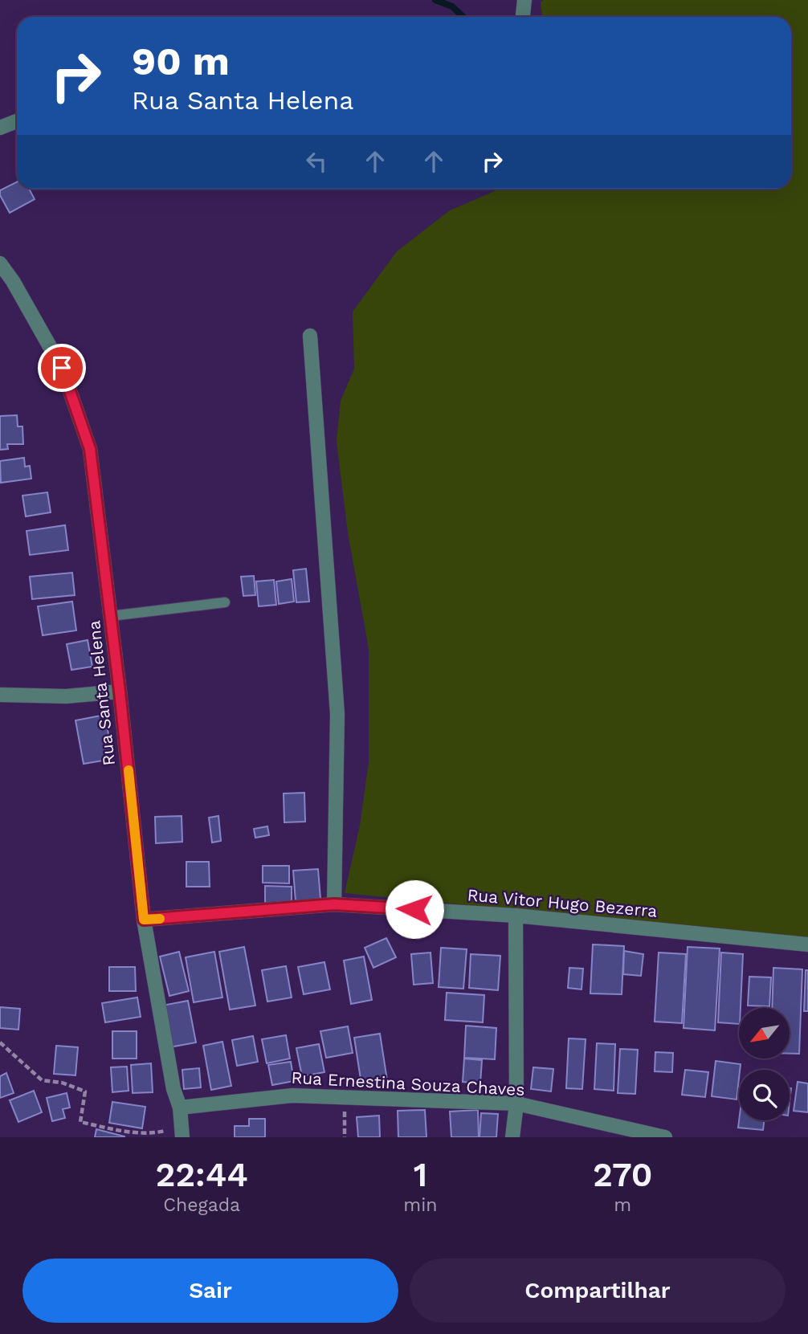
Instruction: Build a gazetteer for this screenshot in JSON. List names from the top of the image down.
{
  "streets": {
    "street": ["Rua Santa Helena", "Rua Vitor Hugo Bezerra", "Rua Ernestina Souza Chaves"]
  },
  "crossings": [
    ["Rua Santa Helena", "Rua Vitor Hugo Bezerra"],
    ["Rua Santa Helena", "Rua Ernestina Souza Chaves"]
  ],
  "north": "bottom left",
  "page": {
    "turn": ["90 m", "Rua Santa Helena"],
    "eta": [
      "22:44",
      "Chegada",
      "1",
      "min",
      "270",
      "m"
    ],
    "buttons": ["Sair", "Compartilhar"]
  }
}
